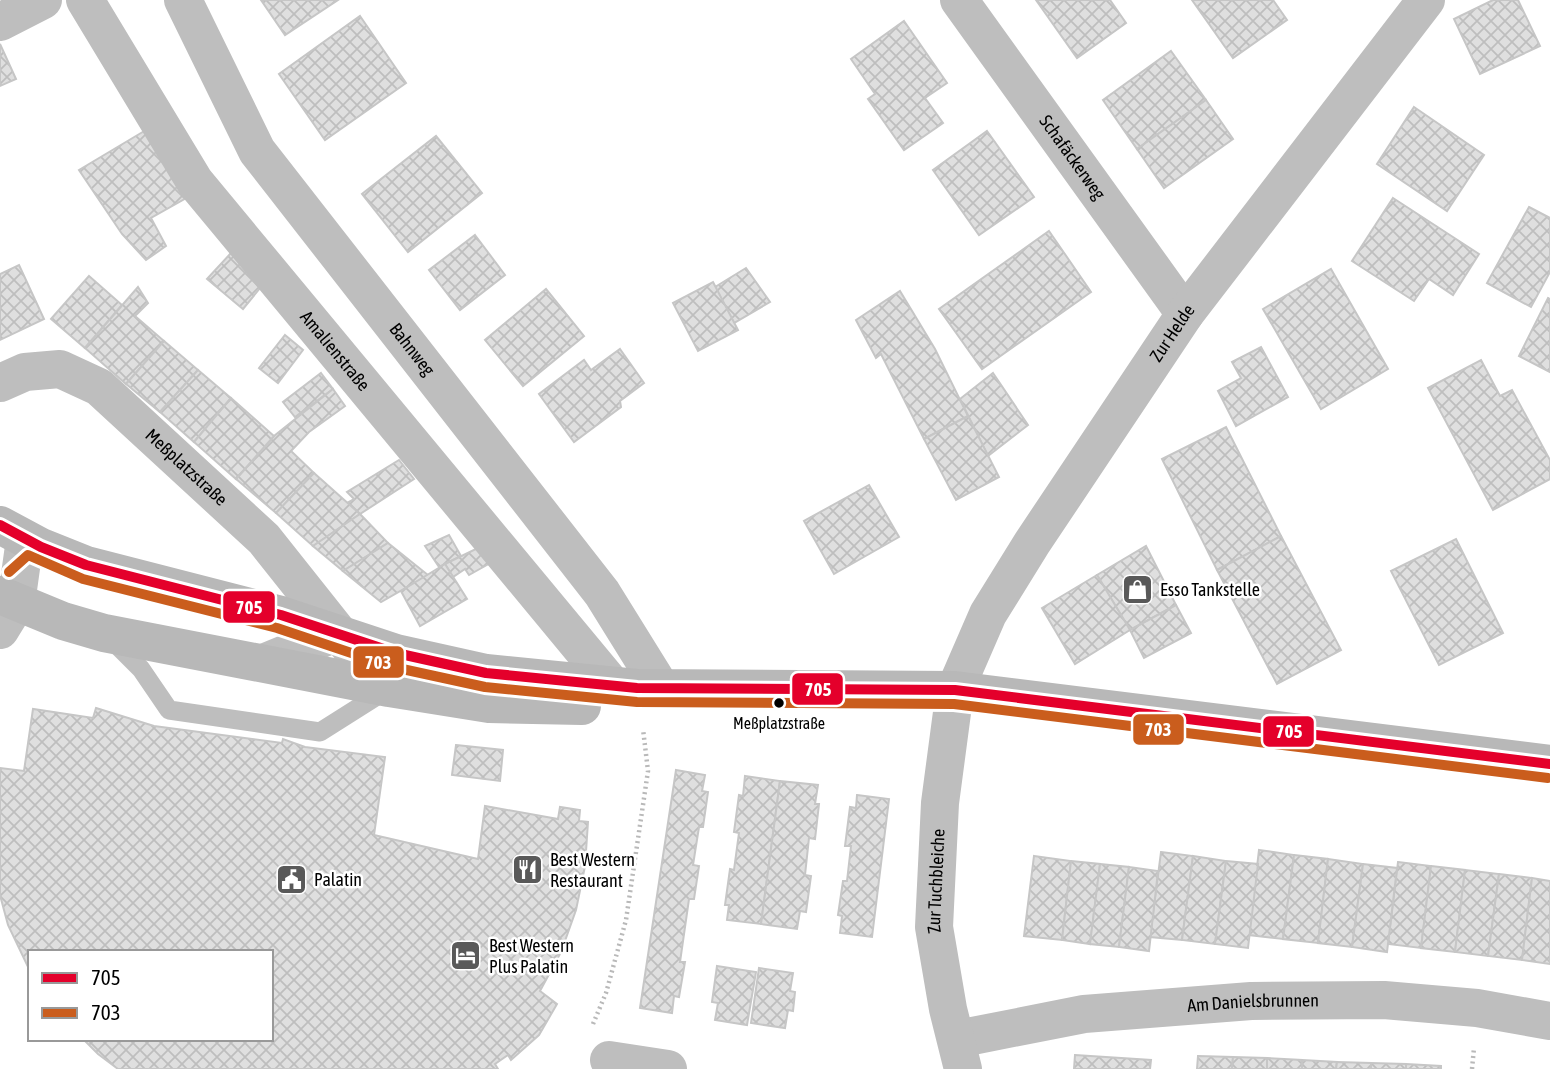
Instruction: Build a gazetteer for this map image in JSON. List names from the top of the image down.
{
  "streets": {
    "main road": ["Meßplatzstraße"],
    "street": [
      "Schafäckerweg",
      "Zur Helde",
      "Bahnweg",
      "Amalienstraße",
      "Zur Tuchbleiche",
      "Am Danielsbrunnen"
    ]
  },
  "crossings": [
    ["Schafäckerweg", "Zur Helde"],
    ["Zur Helde", "Meßplatzstraße"],
    ["Zur Helde", "Zur Tuchbleiche"],
    ["Bahnweg", "Amalienstraße"],
    ["Bahnweg", "Meßplatzstraße"],
    ["Amalienstraße", "Meßplatzstraße"],
    ["Meßplatzstraße", "Zur Tuchbleiche"],
    ["Zur Tuchbleiche", "Am Danielsbrunnen"]
  ],
  "places": {
    "shop": ["Esso Tankstelle"],
    "other": ["Meßplatzstraße"],
    "restaurant": ["Best Western Restaurant"],
    "public building": ["Palatin"],
    "hotel": ["Best Western Plus Palatin"]
  },
  "lines": ["transit line 705", "transit line 703"],
  "legend": ["705", "703"]
}
